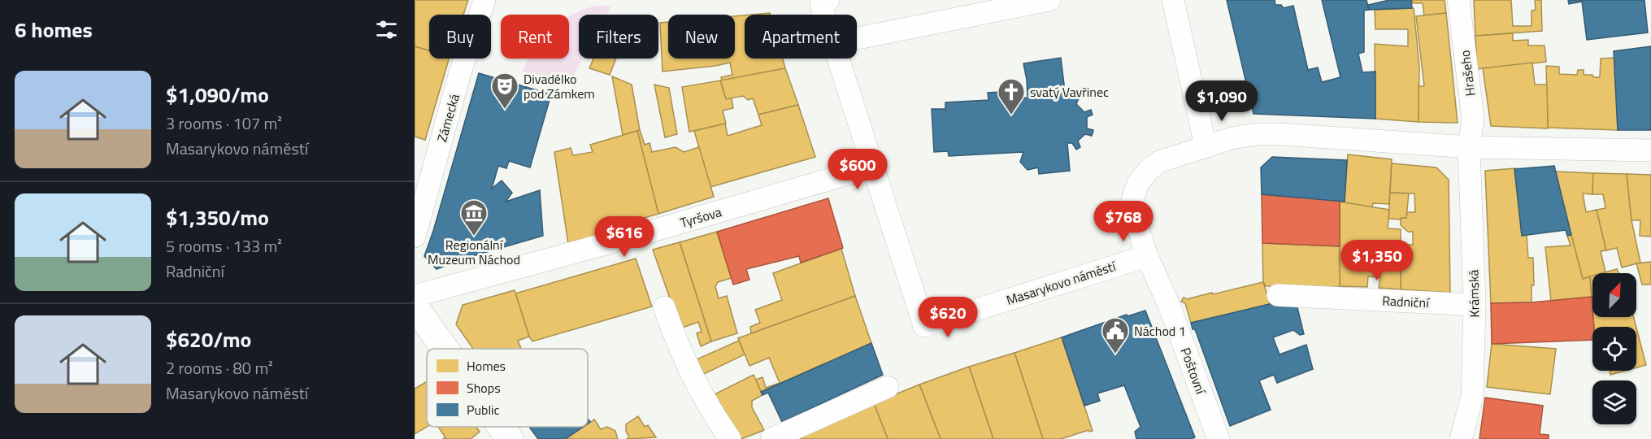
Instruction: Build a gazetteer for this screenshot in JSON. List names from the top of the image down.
{
  "streets": {
    "street": [
      "Hrašeho",
      "Zámecká",
      "Tyršova",
      "Masarykovo náměstí",
      "Krámská",
      "Radniční",
      "Poštovní"
    ]
  },
  "crossings": [
    ["Hrašeho", "Krámská"],
    ["Tyršova", "Masarykovo náměstí"],
    ["Masarykovo náměstí", "Poštovní"],
    ["Krámská", "Radniční"]
  ],
  "places": {
    "theatre": ["Divadélko pod Zámkem"],
    "church": ["svatý Vavřinec"],
    "museum": ["Regionální Muzeum Náchod"],
    "public building": ["Náchod 1"]
  },
  "legend": ["Homes", "Shops", "Public"],
  "north": "top right",
  "page": {
    "heading": "6 homes",
    "chip": [
      "Buy",
      "Rent",
      "Filters",
      "New",
      "Apartment"
    ],
    "list": [
      {
        "name": "$1,090/mo",
        "note": "3 rooms · 107 m² · Masarykovo náměstí"
      },
      {
        "name": "$1,350/mo",
        "note": "5 rooms · 133 m² · Radniční"
      },
      {
        "name": "$620/mo",
        "note": "2 rooms · 80 m² · Masarykovo náměstí"
      }
    ],
    "price": [
      "$1,090",
      "$600",
      "$768",
      "$616",
      "$1,350",
      "$620"
    ]
  }
}
